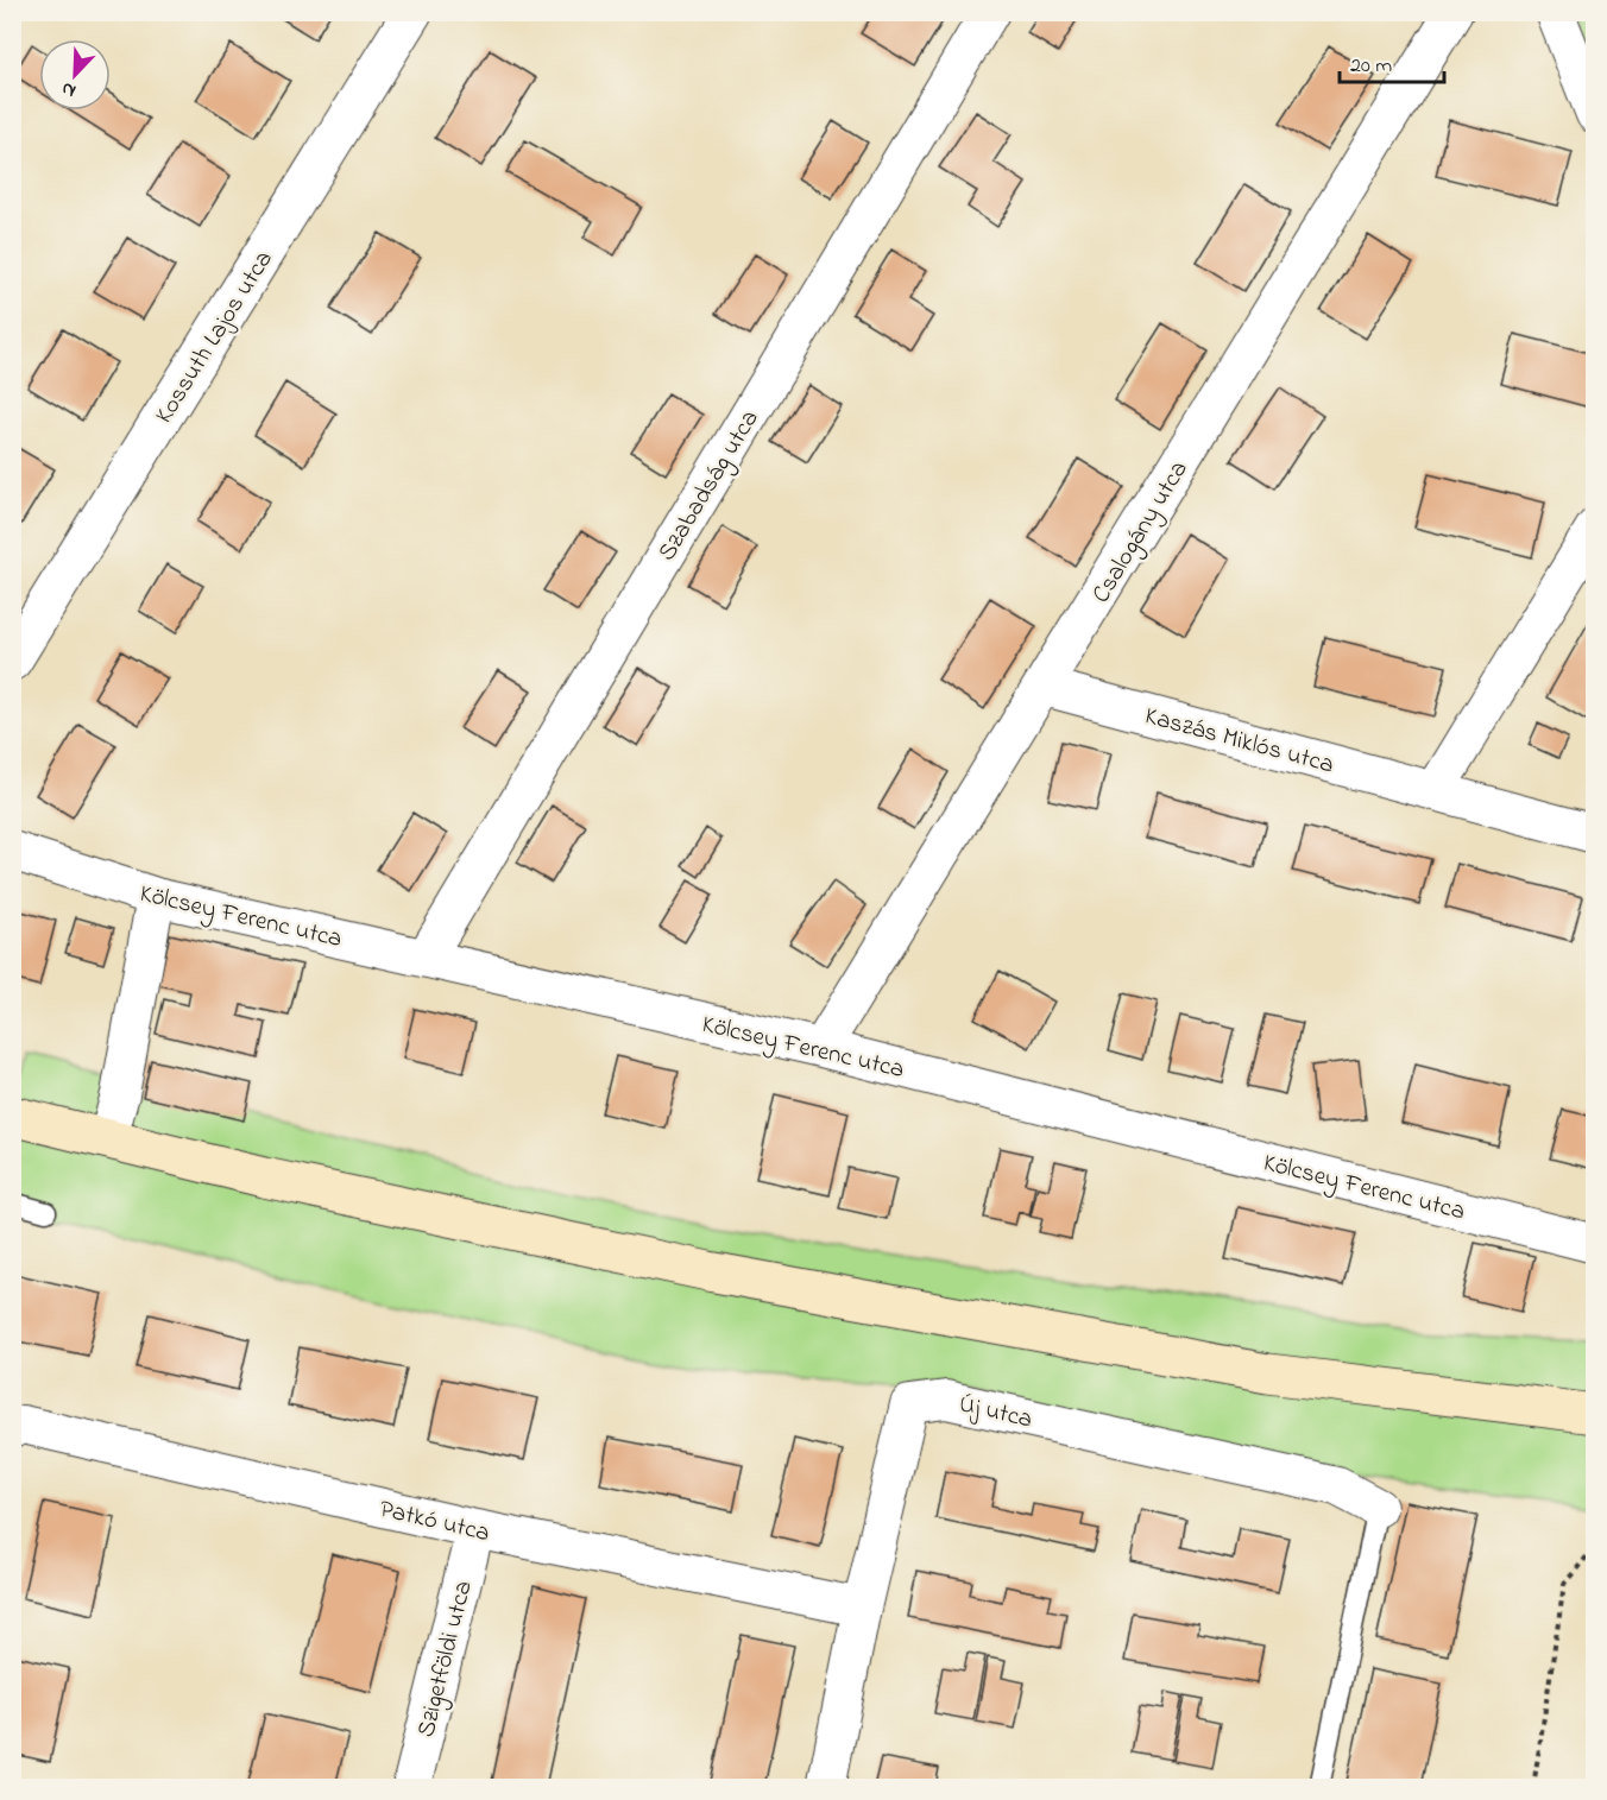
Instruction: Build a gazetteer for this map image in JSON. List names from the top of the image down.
{
  "streets": {
    "street": [
      "Kossuth Lajos utca",
      "Szabadság utca",
      "Csalogány utca",
      "Kaszás Miklós utca",
      "Kölcsey Ferenc utca",
      "Új utca",
      "Patkó utca",
      "Szigetföldi utca"
    ]
  },
  "crossings": [
    ["Szabadság utca", "Kölcsey Ferenc utca"],
    ["Csalogány utca", "Kaszás Miklós utca"],
    ["Csalogány utca", "Kölcsey Ferenc utca"],
    ["Új utca", "Patkó utca"],
    ["Patkó utca", "Szigetföldi utca"]
  ],
  "scale_bar": "20 m",
  "north": "bottom left"
}
